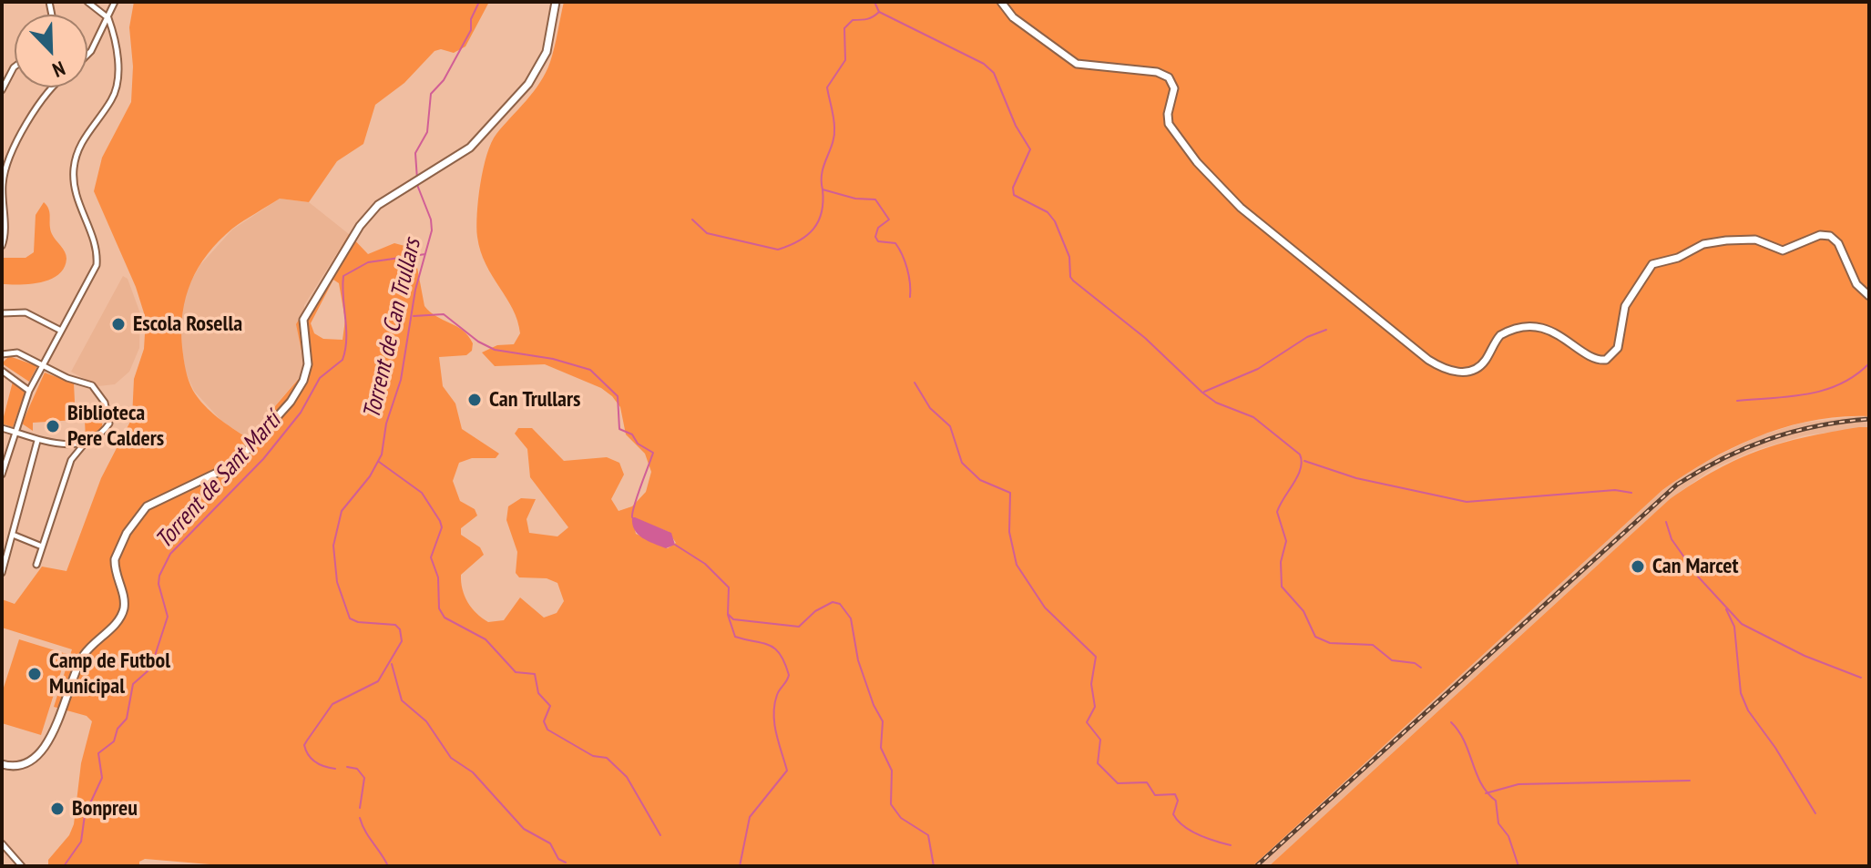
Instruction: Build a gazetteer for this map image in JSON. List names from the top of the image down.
{
  "water": ["Torrent de Can Trullars", "Torrent de Sant Martí"],
  "places": [
    "Escola Rosella",
    "Can Trullars",
    "Biblioteca Pere Calders",
    "Can Marcet",
    "Camp de Futbol Municipal",
    "Bonpreu"
  ],
  "north": "bottom right"
}
